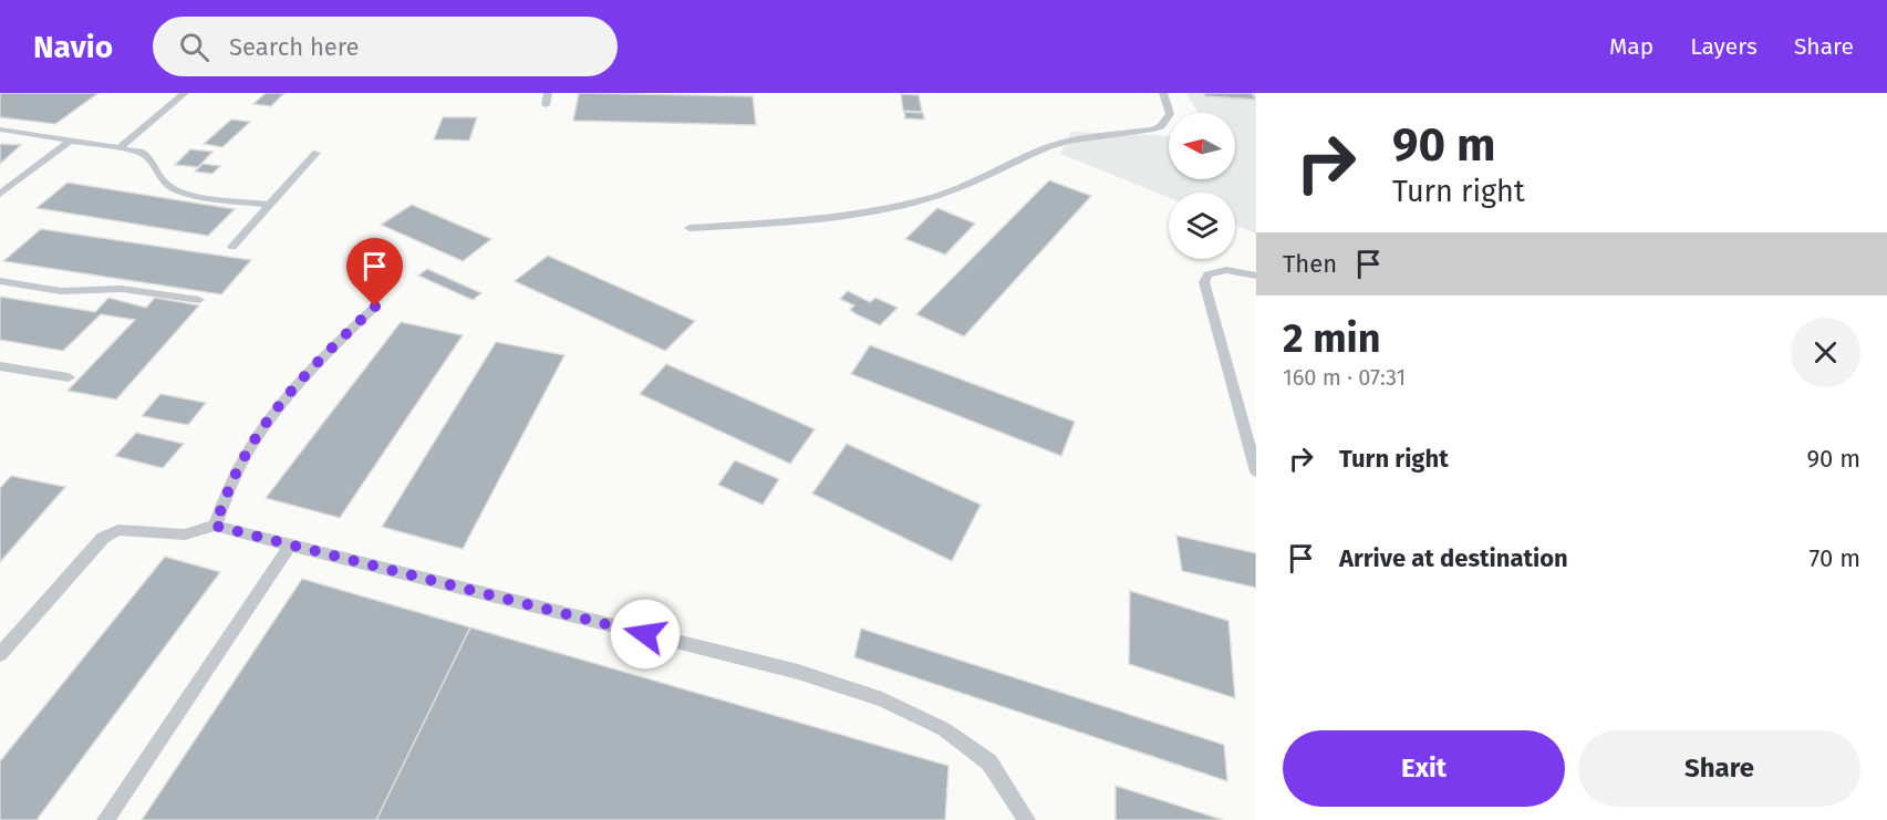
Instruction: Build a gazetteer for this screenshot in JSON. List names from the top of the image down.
{
  "north": "left",
  "page": {
    "header": "Navio",
    "search": "Search here",
    "nav": ["Map", "Layers", "Share"],
    "turn": ["90 m", "Turn right"],
    "then": "Then",
    "heading": ["2 min", "160 m · 07:31"],
    "list": [
      {
        "name": "Turn right",
        "value": "90 m"
      },
      {
        "name": "Arrive at destination",
        "value": "70 m"
      }
    ],
    "buttons": ["Exit", "Share"]
  }
}
